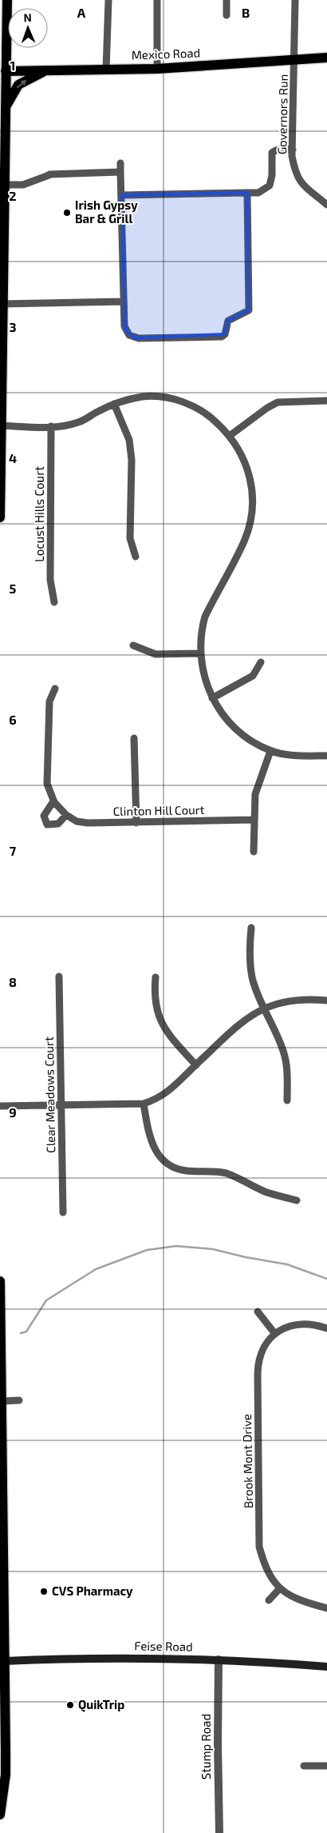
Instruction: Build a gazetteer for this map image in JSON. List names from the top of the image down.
{
  "streets": {
    "main road": ["Mexico Road", "Feise Road"],
    "street": [
      "Governors Run",
      "Locust Hills Court",
      "Clinton Hill Court",
      "Clear Meadows Court",
      "Brook Mont Drive",
      "Stump Road"
    ]
  },
  "crossings": [
    ["Mexico Road", "Governors Run"],
    ["Feise Road", "Stump Road"]
  ],
  "places": ["Irish Gypsy Bar & Grill", "CVS Pharmacy", "QuikTrip"],
  "north": "top",
  "grid": {
    "columns": ["A", "B"],
    "rows": [
      "1",
      "2",
      "3",
      "4",
      "5",
      "6",
      "7",
      "8",
      "9"
    ]
  }
}
